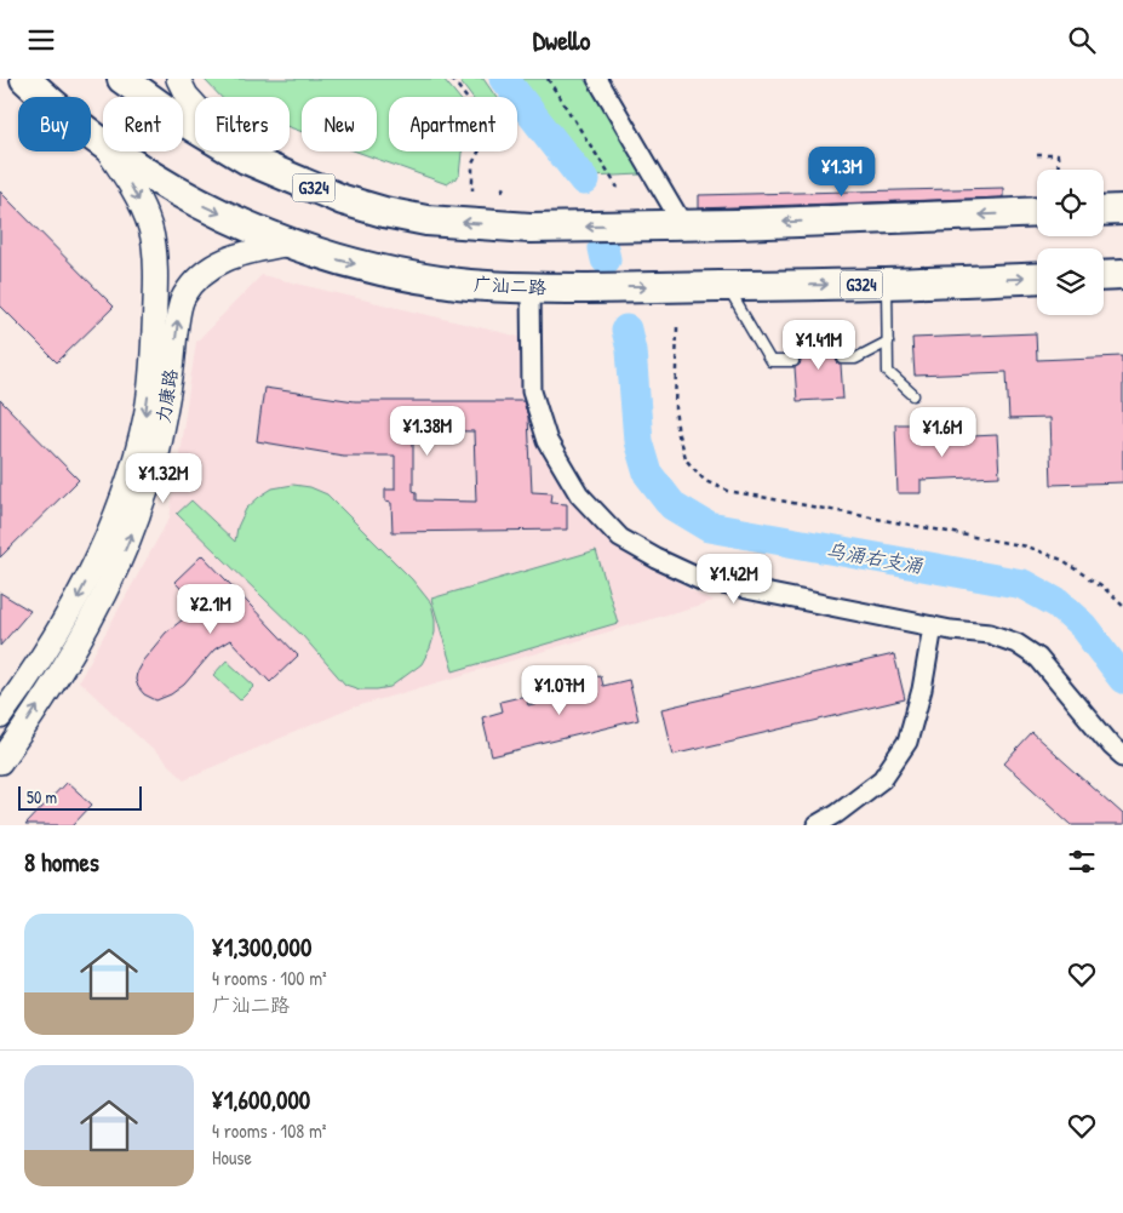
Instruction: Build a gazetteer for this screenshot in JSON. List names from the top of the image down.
{
  "streets": {
    "highway": ["G324", "广汕二路"],
    "street": ["力康路"]
  },
  "crossings": [
    ["广汕二路", "力康路"]
  ],
  "water": ["乌涌右支涌"],
  "scale_bar": "50 m",
  "page": {
    "header": "Dwello",
    "chip": [
      "Buy",
      "Rent",
      "Filters",
      "New",
      "Apartment"
    ],
    "price": [
      "¥1.3M",
      "¥1.41M",
      "¥1.38M",
      "¥1.6M",
      "¥1.32M",
      "¥1.42M",
      "¥2.1M",
      "¥1.07M"
    ],
    "scale": "50 m",
    "heading": "8 homes",
    "list": [
      {
        "name": "¥1,300,000",
        "note": "4 rooms · 100 m² · 广汕二路"
      },
      {
        "name": "¥1,600,000",
        "note": "4 rooms · 108 m² · House"
      }
    ]
  }
}
